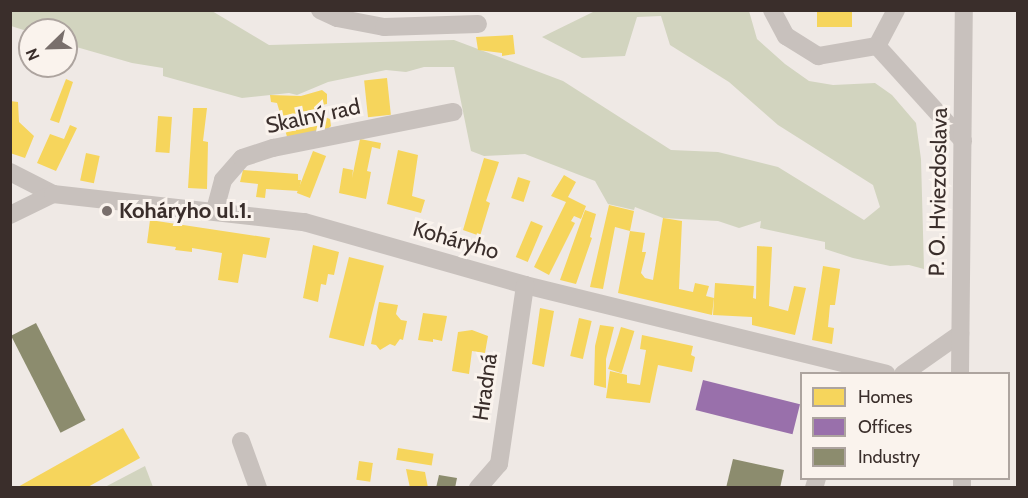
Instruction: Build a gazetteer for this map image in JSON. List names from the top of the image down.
{
  "streets": {
    "street": [
      "Skalný rad",
      "P. O. Hviezdoslava",
      "Koháryho",
      "Hradná"
    ]
  },
  "crossings": [
    ["Skalný rad", "Koháryho"],
    ["Koháryho", "Hradná"]
  ],
  "places": ["Koháryho ul.1."],
  "legend": ["Homes", "Offices", "Industry"],
  "north": "bottom left"
}
